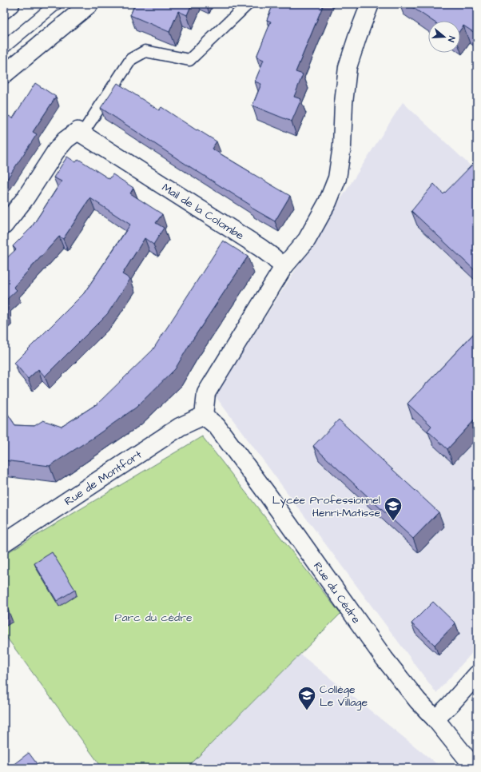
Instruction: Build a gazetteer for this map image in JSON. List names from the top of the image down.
{
  "streets": {
    "street": ["Mail de la Colombe", "Rue de Montfort", "Rue du Cèdre"]
  },
  "crossings": [
    ["Rue de Montfort", "Rue du Cèdre"]
  ],
  "parks": ["Parc du cèdre"],
  "places": {
    "school or university": ["Lycée Professionnel Henri-Matisse", "Collège Le Village"]
  },
  "north": "right"
}
